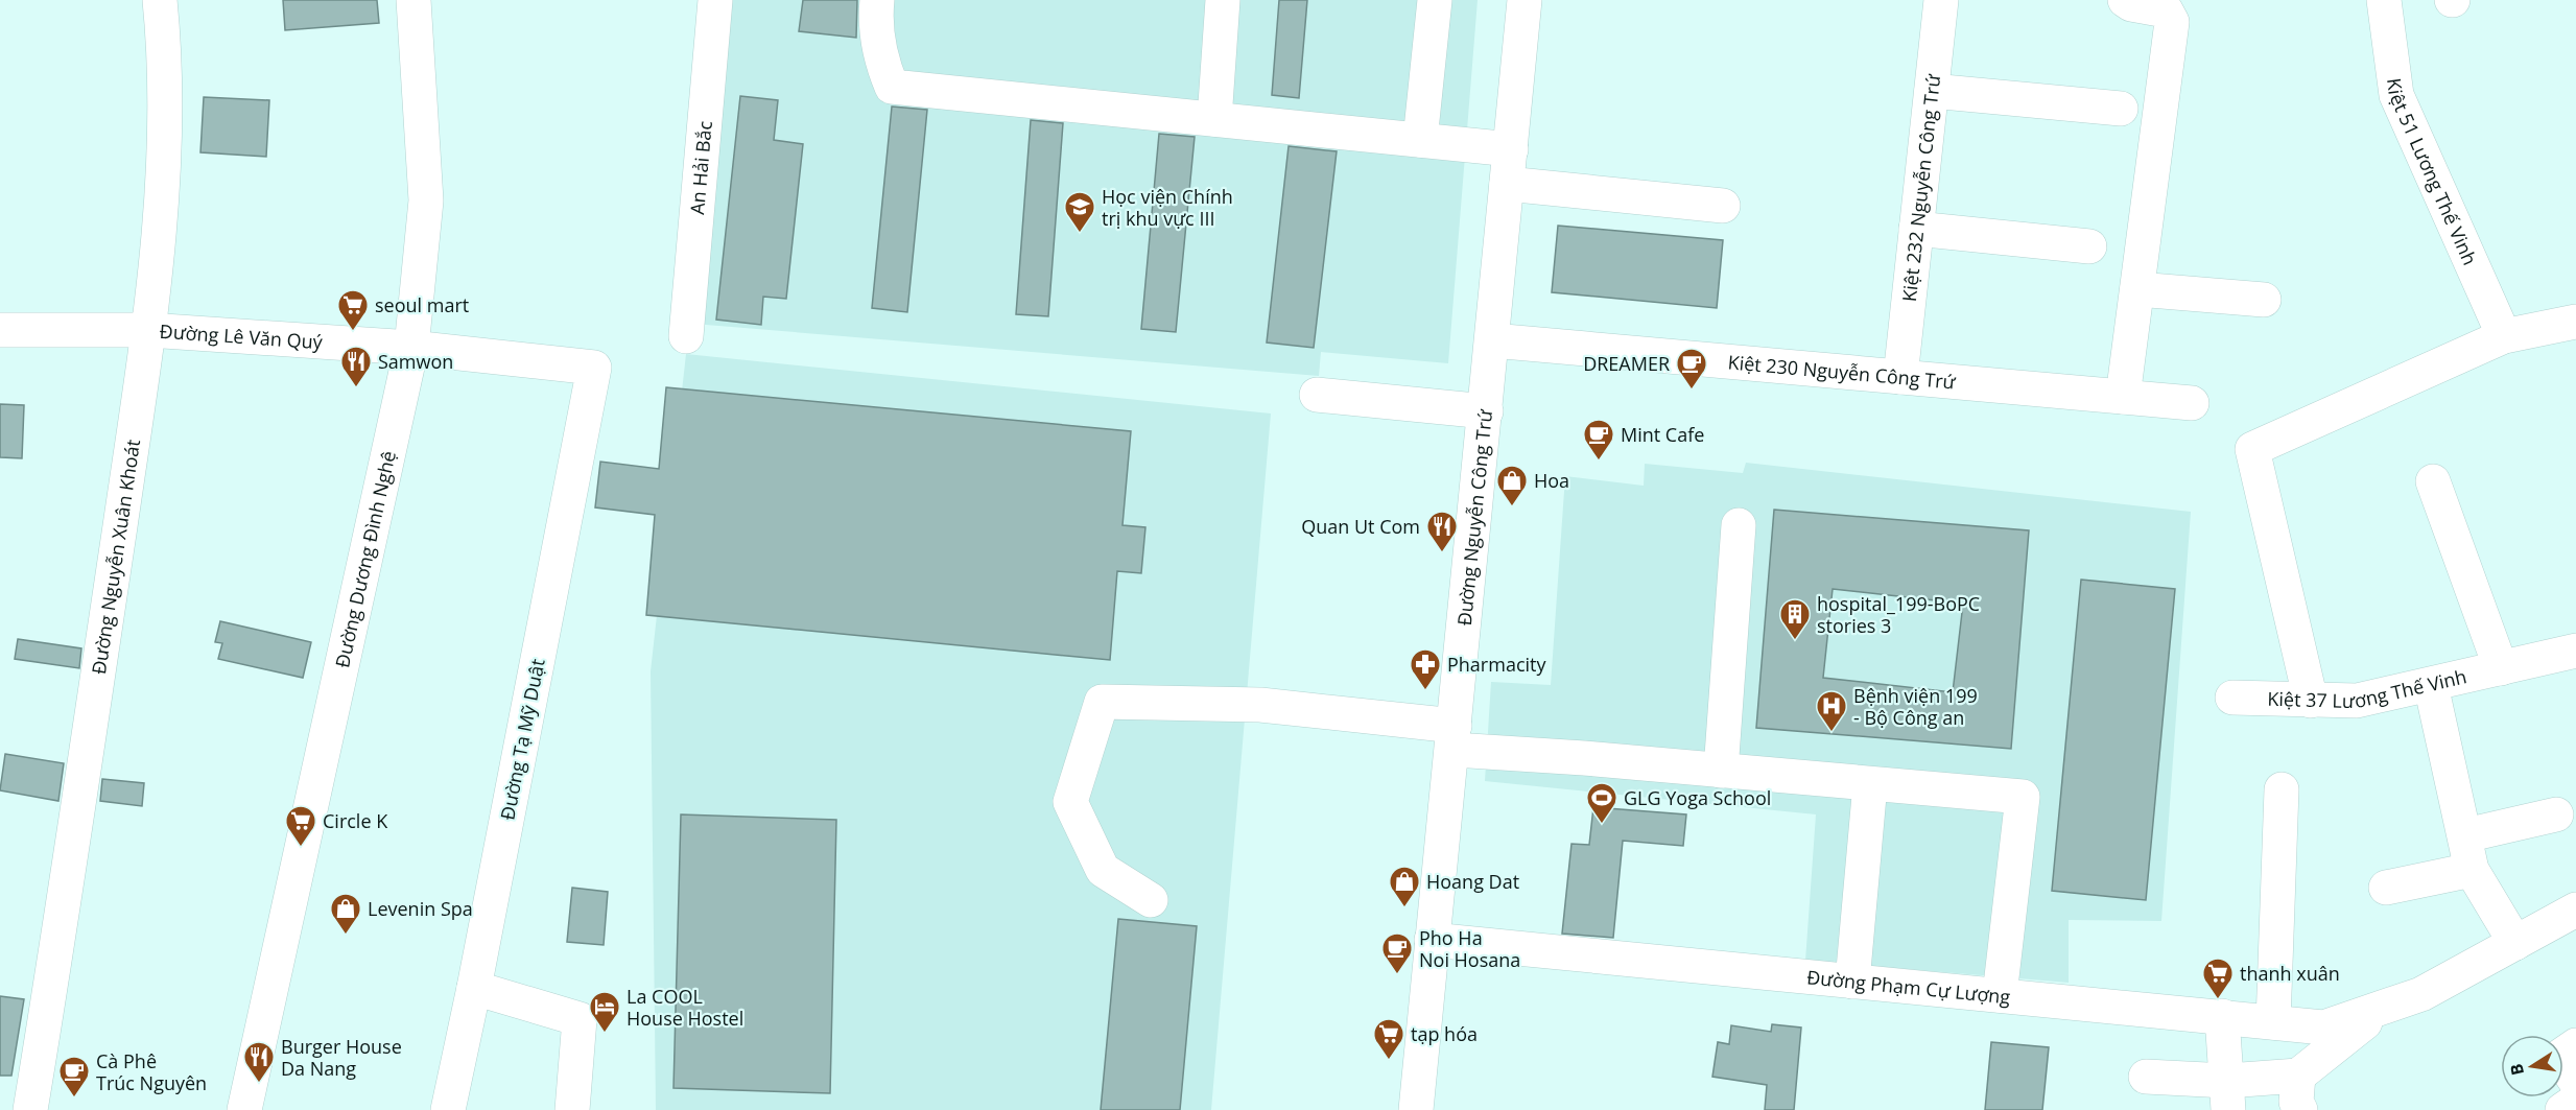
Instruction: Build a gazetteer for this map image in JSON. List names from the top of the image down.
{
  "streets": {
    "street": [
      "An Hải Bắc",
      "Kiệt 51 Lương Thế Vinh",
      "Kiệt 232 Nguyễn Công Trứ",
      "Đường Lê Văn Quý",
      "Kiệt 230 Nguyễn Công Trứ",
      "Đường Nguyễn Công Trứ",
      "Đường Nguyễn Xuân Khoát",
      "Đường Dương Đình Nghệ",
      "Kiệt 37 Lương Thế Vinh",
      "Đường Tạ Mỹ Duật",
      "Đường Phạm Cự Lượng"
    ]
  },
  "crossings": [
    ["Kiệt 232 Nguyễn Công Trứ", "Kiệt 230 Nguyễn Công Trứ"],
    ["Đường Lê Văn Quý", "Đường Nguyễn Xuân Khoát"],
    ["Đường Lê Văn Quý", "Đường Dương Đình Nghệ"],
    ["Đường Lê Văn Quý", "Đường Tạ Mỹ Duật"],
    ["Kiệt 230 Nguyễn Công Trứ", "Đường Nguyễn Công Trứ"],
    ["Đường Nguyễn Công Trứ", "Đường Phạm Cự Lượng"]
  ],
  "places": {
    "school or university": ["Học viện Chính trị khu vực III"],
    "supermarket": [
      "seoul mart",
      "Circle K",
      "thanh xuân",
      "tạp hóa"
    ],
    "restaurant": ["Samwon", "Quan Ut Com", "Burger House Da Nang"],
    "cafe": [
      "DREAMER",
      "Mint Cafe",
      "Pho Ha Noi Hosana",
      "Cà Phê Trúc Nguyên"
    ],
    "shop": ["Hoa", "Hoang Dat", "Levenin Spa"],
    "building": ["hospital_199-BoPC stories 3"],
    "pharmacy": ["Pharmacity"],
    "hospital": ["Bệnh viện 199 - Bộ Công an"],
    "sports": ["GLG Yoga School"],
    "hotel": ["La COOL House Hostel"]
  },
  "north": "left"
}
